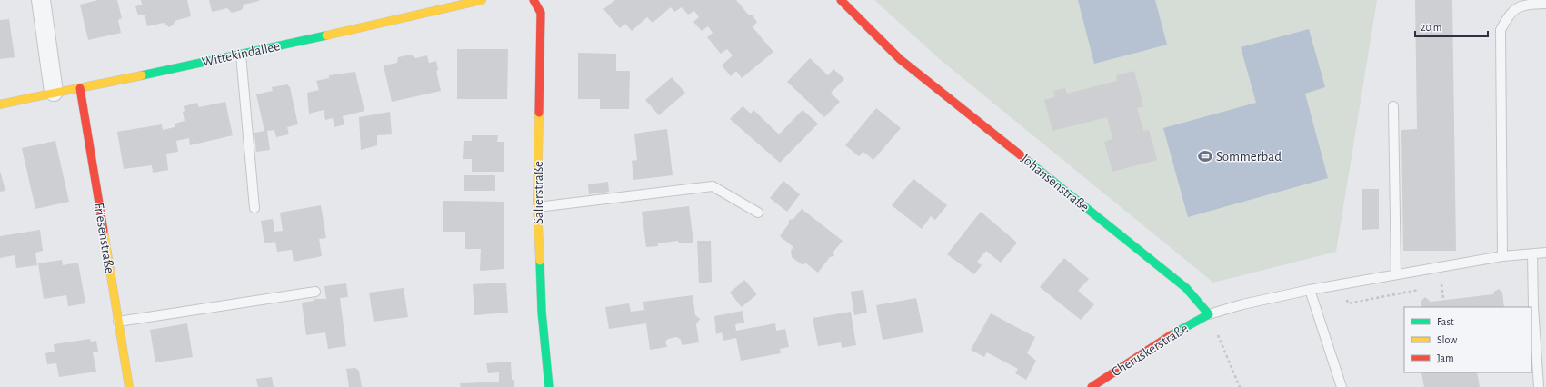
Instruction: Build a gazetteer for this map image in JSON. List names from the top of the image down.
{
  "streets": {
    "street": [
      "Wittekindallee",
      "Johansenstraße",
      "Salierstraße",
      "Friesenstraße",
      "Cheruskerstraße"
    ]
  },
  "crossings": [
    ["Wittekindallee", "Friesenstraße"],
    ["Johansenstraße", "Cheruskerstraße"]
  ],
  "places": {
    "sports": ["Sommerbad"]
  },
  "legend": ["Fast", "Slow", "Jam"],
  "scale_bar": "20 m"
}
